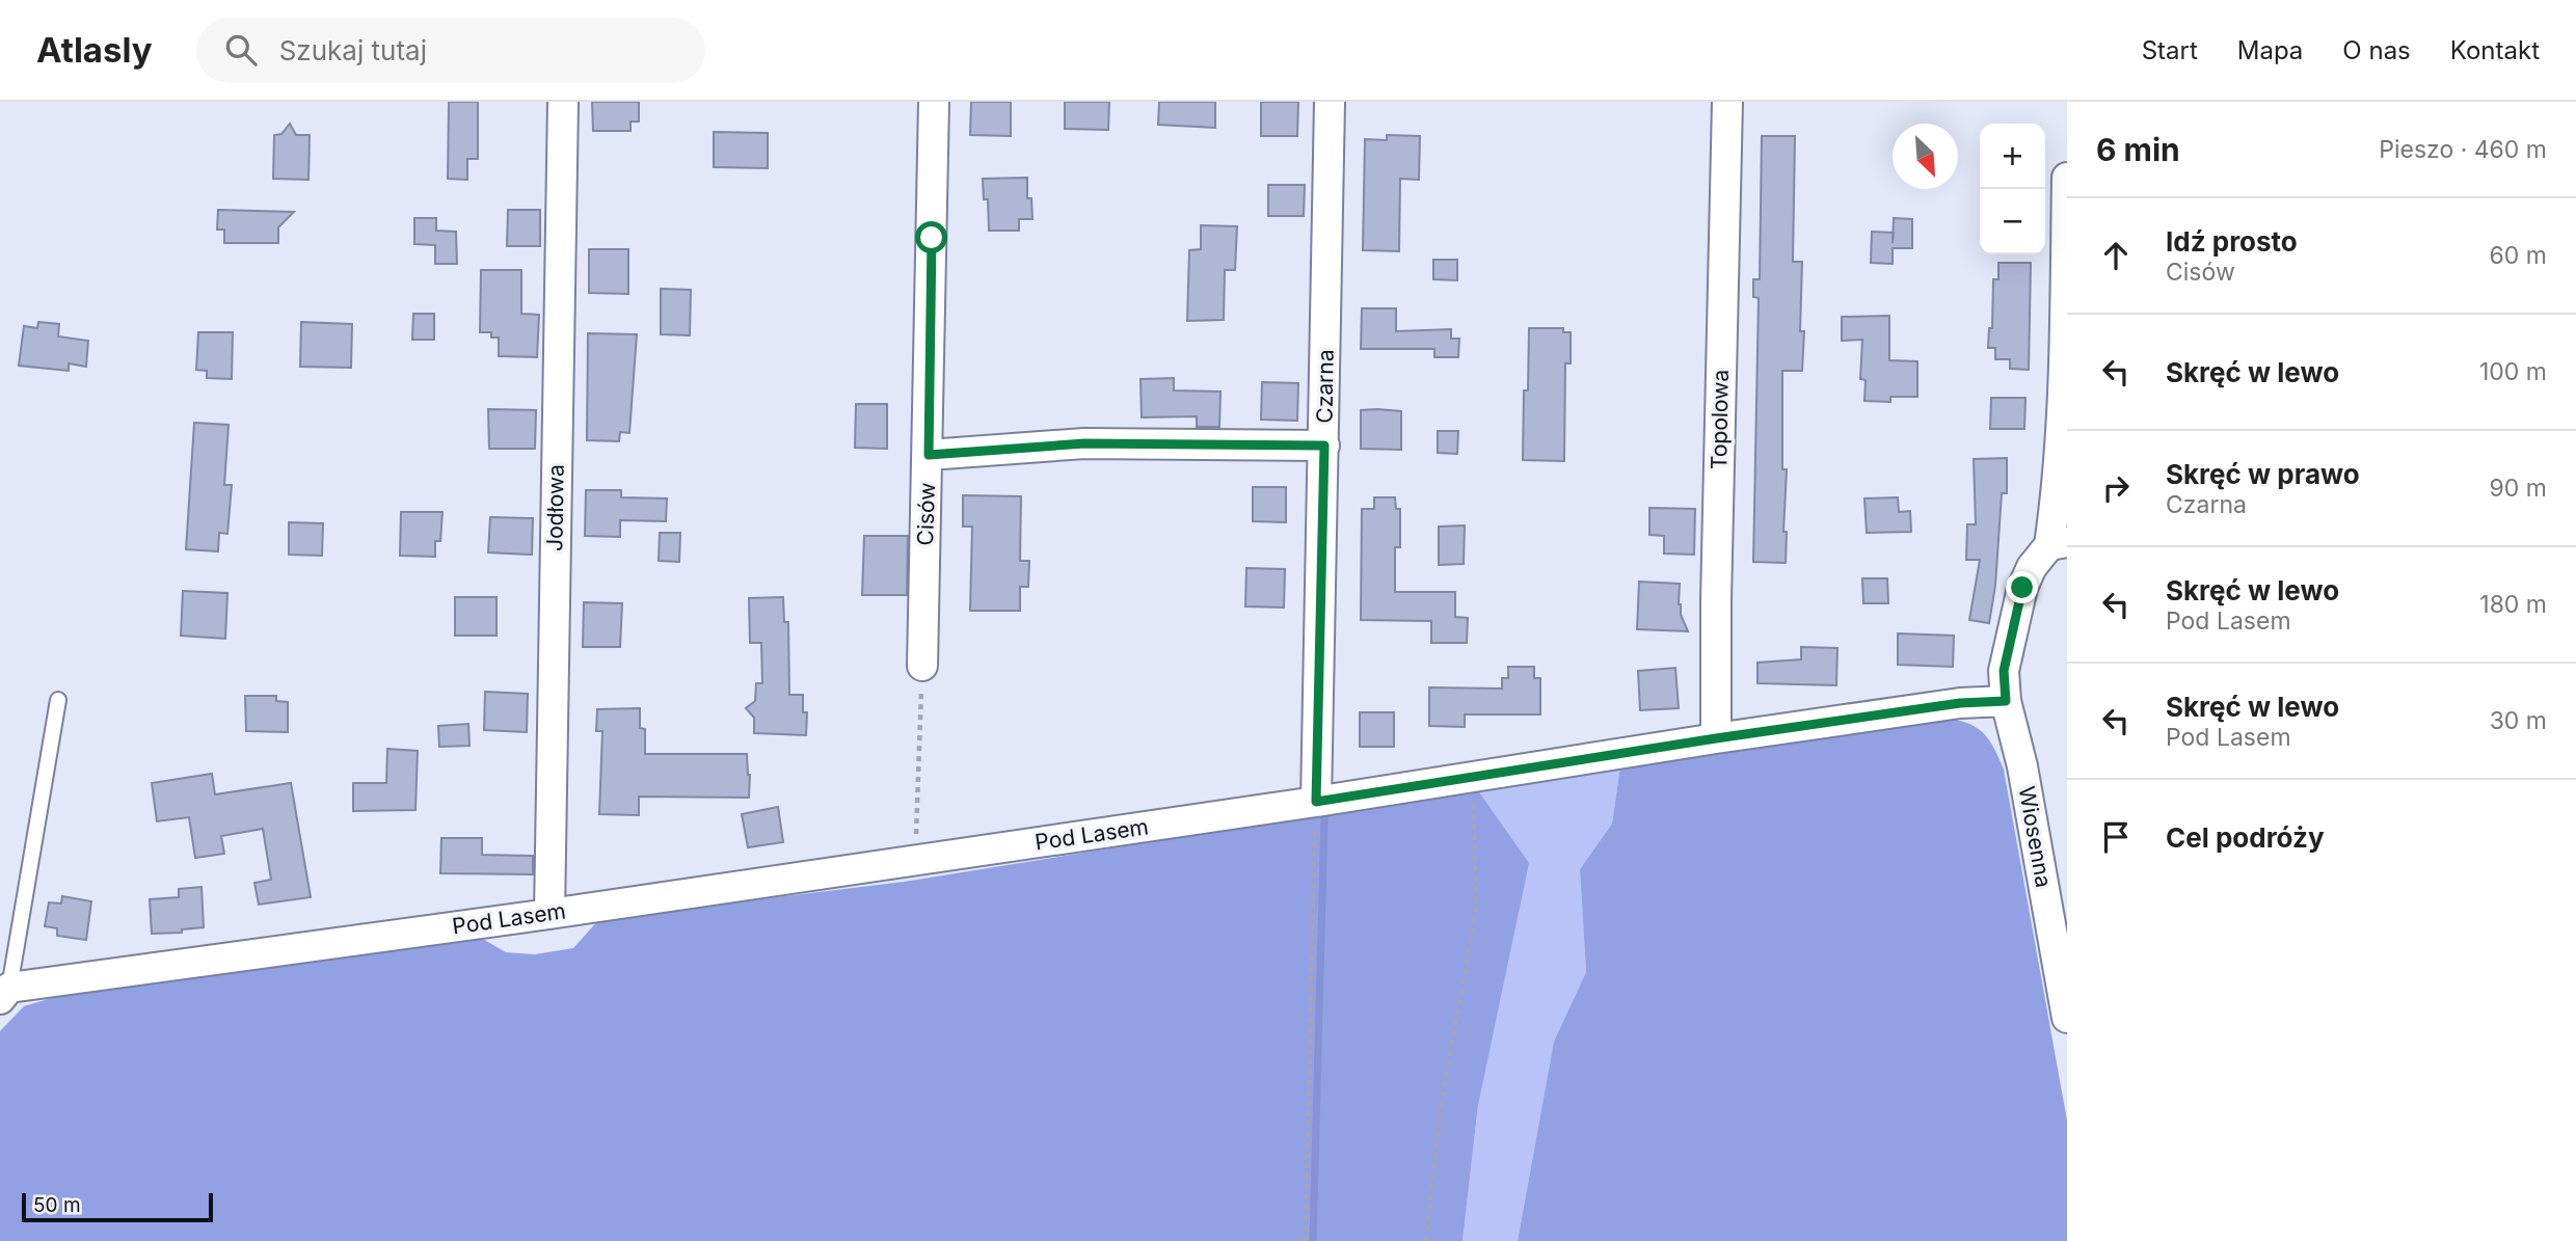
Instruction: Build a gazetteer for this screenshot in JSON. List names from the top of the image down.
{
  "streets": {
    "street": [
      "Czarna",
      "Topolowa",
      "Jodłowa",
      "Cisów",
      "Pod Lasem",
      "Wiosenna"
    ]
  },
  "crossings": [
    ["Czarna", "Pod Lasem"],
    ["Topolowa", "Pod Lasem"],
    ["Jodłowa", "Pod Lasem"],
    ["Pod Lasem", "Wiosenna"]
  ],
  "scale_bar": "50 m",
  "north": "bottom right",
  "page": {
    "header": "Atlasly",
    "search": "Szukaj tutaj",
    "nav": [
      "Start",
      "Mapa",
      "O nas",
      "Kontakt"
    ],
    "heading": ["6 min", "Pieszo · 460 m"],
    "map_buttons": ["+", "−"],
    "list": [
      ["Idź prosto", "Cisów", "60 m"],
      ["Skręć w lewo", "100 m"],
      ["Skręć w prawo", "Czarna", "90 m"],
      ["Skręć w lewo", "Pod Lasem", "180 m"],
      ["Skręć w lewo", "Pod Lasem", "30 m"],
      "Cel podróży"
    ],
    "scale": "50 m"
  }
}
